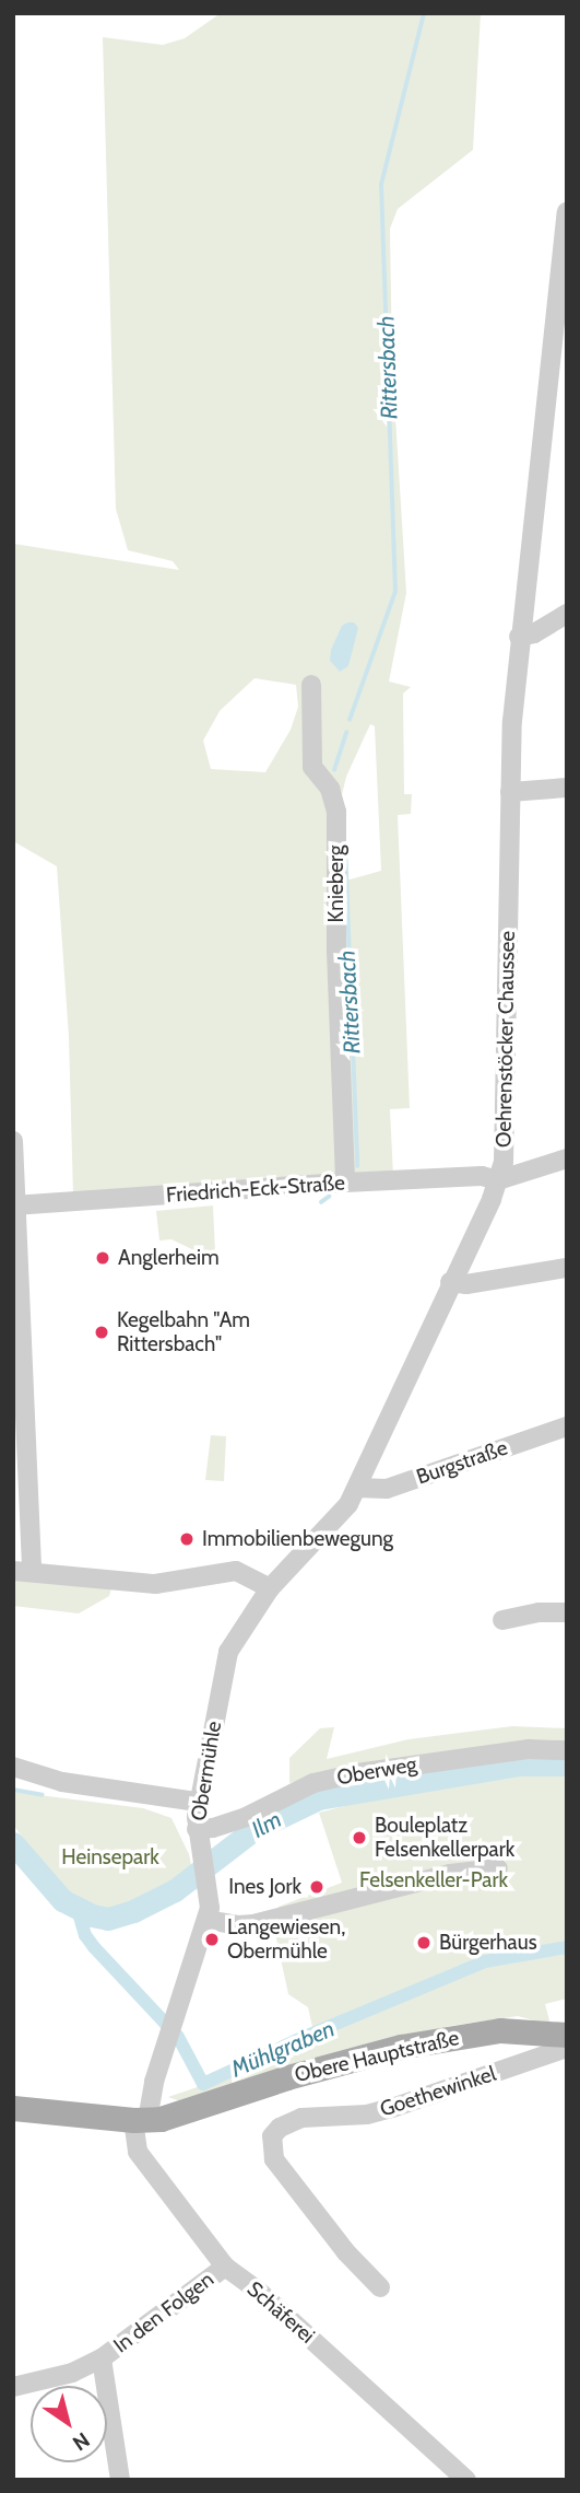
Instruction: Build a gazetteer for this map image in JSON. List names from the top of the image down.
{
  "streets": {
    "main road": ["Obere Hauptstraße"],
    "street": [
      "Knieberg",
      "Oehrenstöcker Chaussee",
      "Friedrich-Eck-Straße",
      "Burgstraße",
      "Obermühle",
      "Oberweg",
      "Goethewinkel",
      "In den Folgen",
      "Schäferei"
    ]
  },
  "crossings": [
    ["Knieberg", "Friedrich-Eck-Straße"],
    ["Oehrenstöcker Chaussee", "Friedrich-Eck-Straße"],
    ["Oehrenstöcker Chaussee", "Burgstraße"],
    ["Oehrenstöcker Chaussee", "Obermühle"],
    ["Obermühle", "Oberweg"],
    ["Obermühle", "Obere Hauptstraße"],
    ["Obermühle", "Schäferei"],
    ["Obere Hauptstraße", "Schäferei"],
    ["In den Folgen", "Schäferei"]
  ],
  "water": ["Rittersbach", "Ilm", "Mühlgraben"],
  "parks": ["Heinsepark", "Felsenkeller-Park"],
  "places": [
    "Anglerheim",
    "Kegelbahn \"Am Rittersbach\"",
    "Immobilienbewegung",
    "Bouleplatz Felsenkellerpark",
    "Ines Jork",
    "Langewiesen, Obermühle",
    "Bürgerhaus"
  ],
  "north": "bottom right"
}
